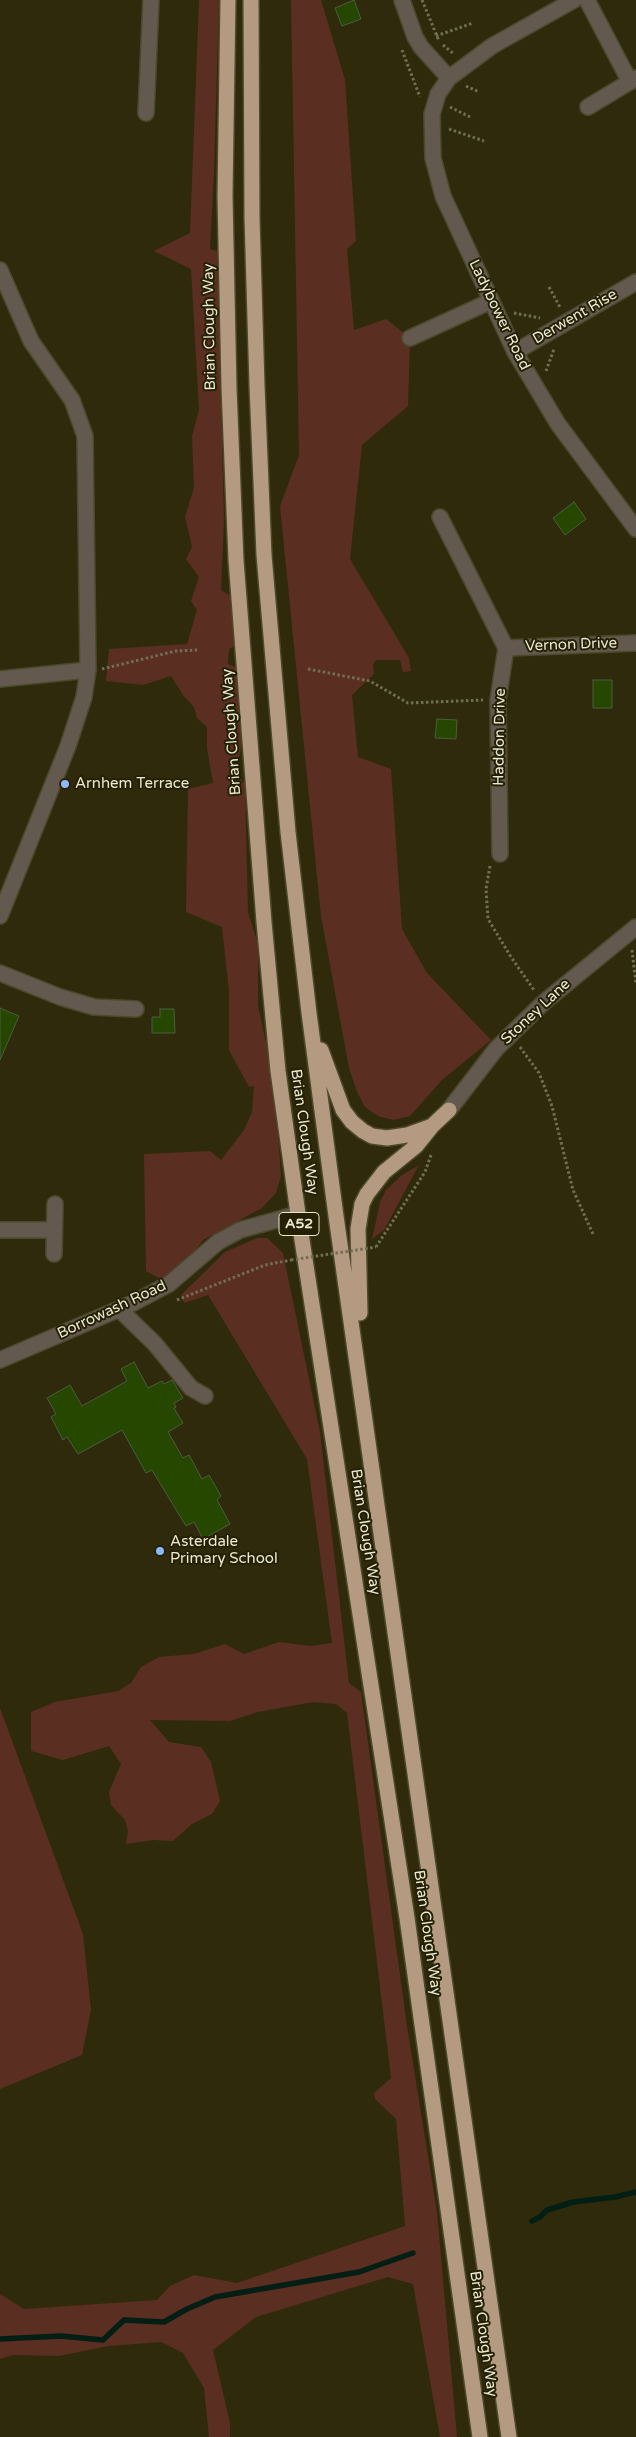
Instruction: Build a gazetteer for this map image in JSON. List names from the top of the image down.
{
  "streets": {
    "highway": ["Brian Clough Way", "A52"],
    "street": [
      "Ladybower Road",
      "Derwent Rise",
      "Vernon Drive",
      "Haddon Drive",
      "Stoney Lane",
      "Borrowash Road"
    ]
  },
  "crossings": [
    ["Ladybower Road", "Derwent Rise"],
    ["Brian Clough Way", "Borrowash Road"],
    ["Vernon Drive", "Haddon Drive"]
  ],
  "places": ["Arnhem Terrace", "Asterdale Primary School"]
}
